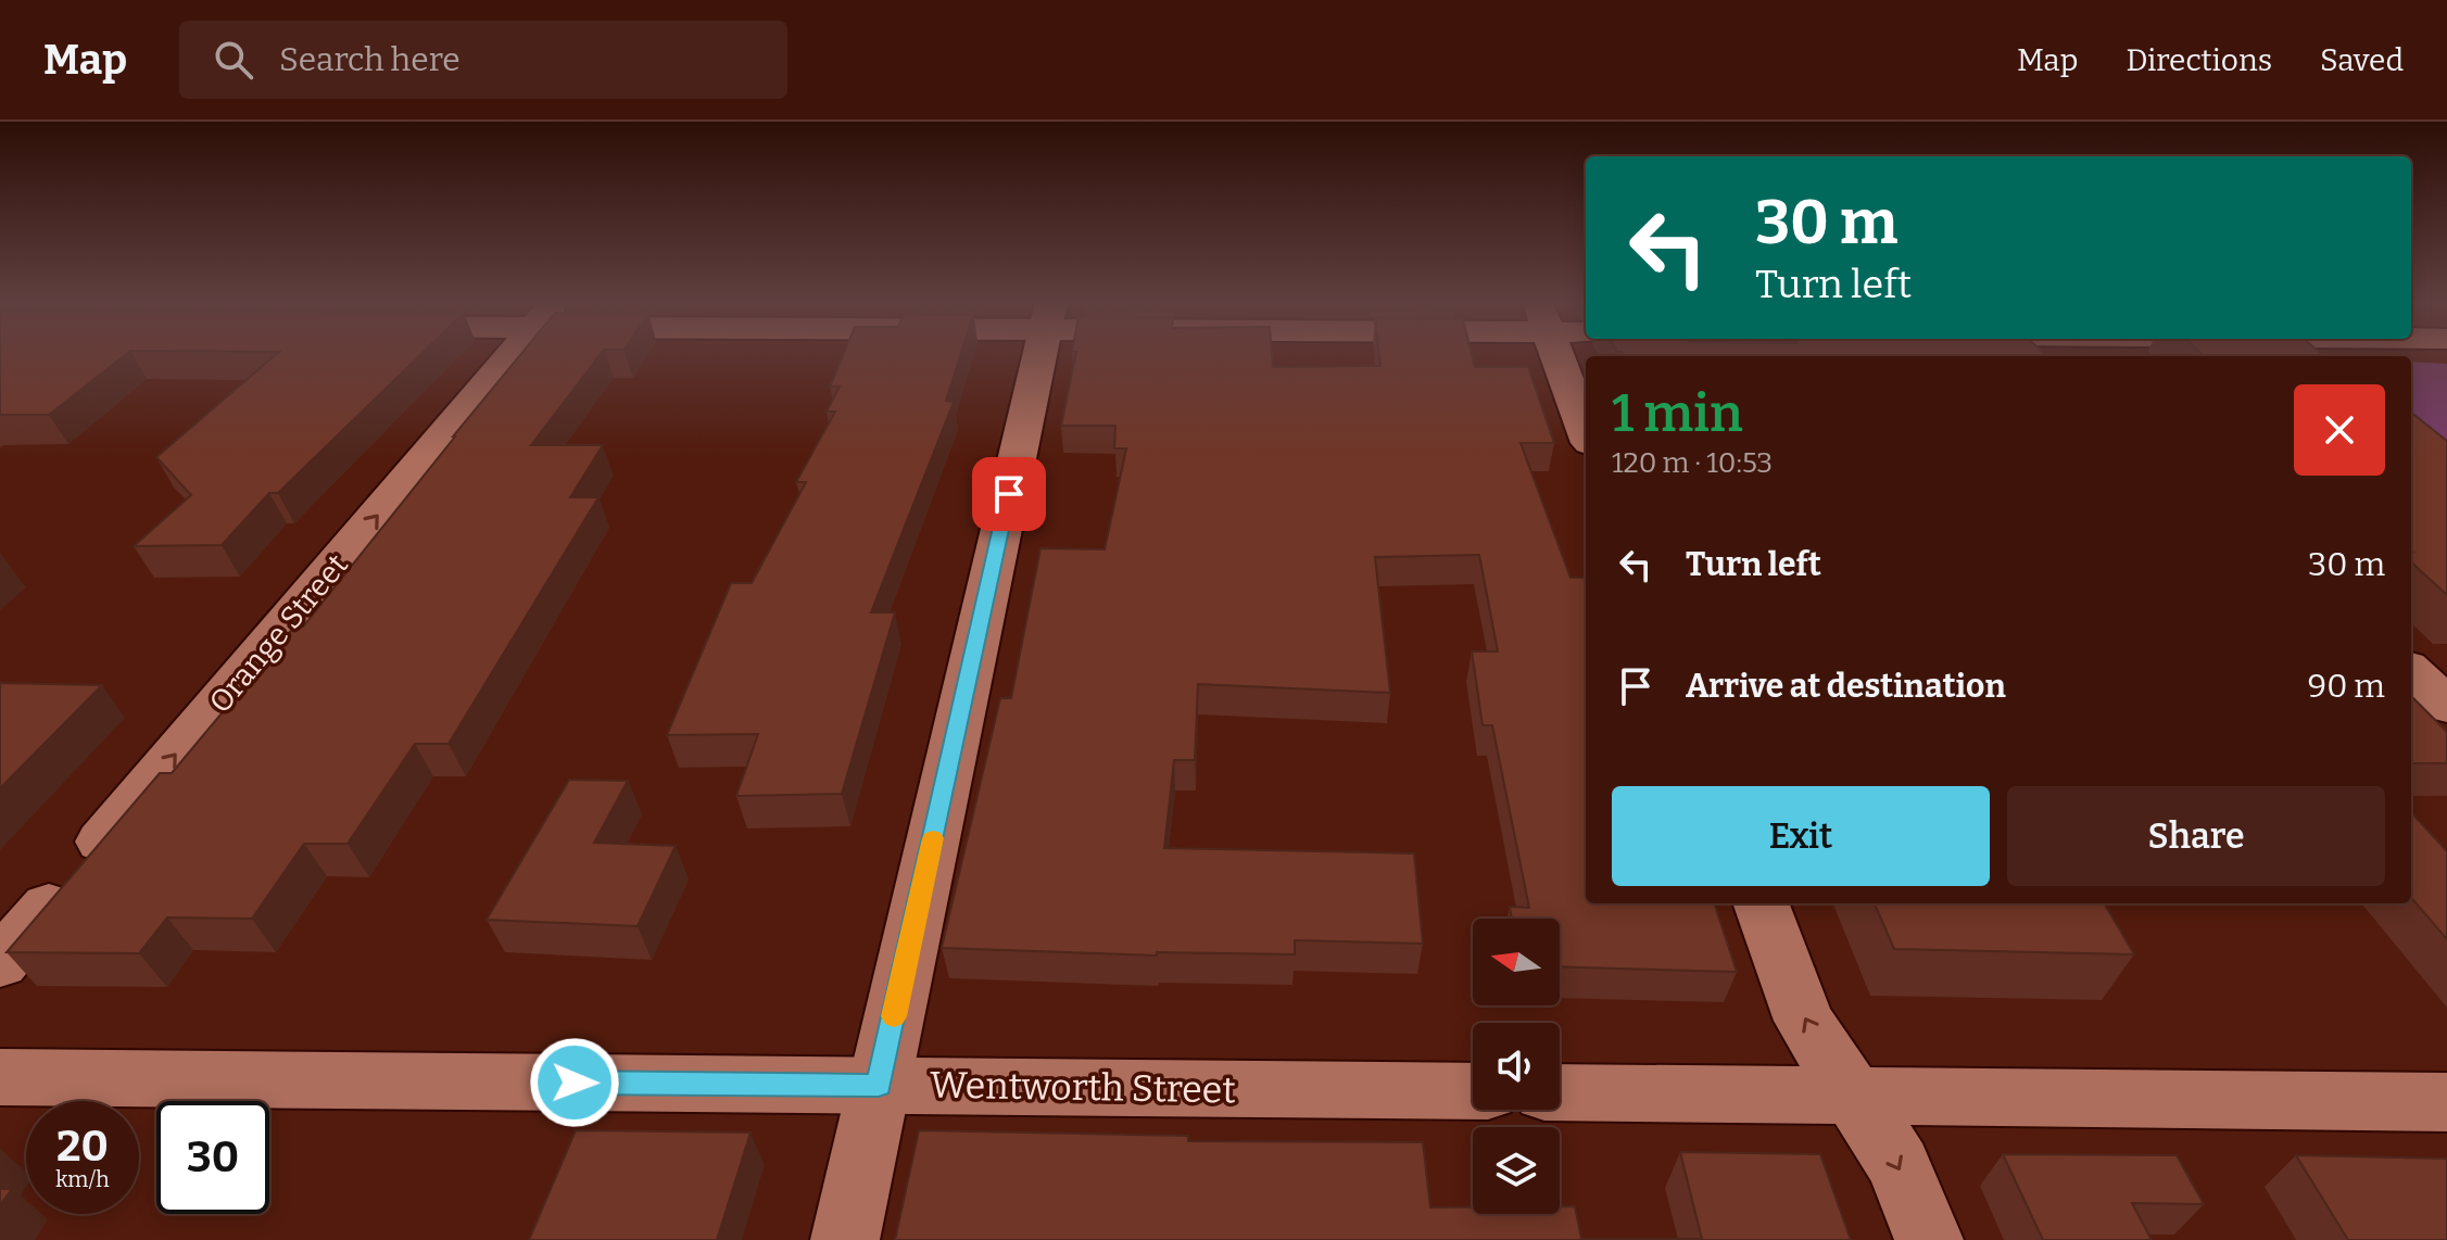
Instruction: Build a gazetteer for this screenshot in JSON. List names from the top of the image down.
{
  "streets": {
    "street": ["Orange Street", "Wentworth Street"]
  },
  "one_way": ["Orange Street"],
  "north": "left",
  "page": {
    "header": "Map",
    "search": "Search here",
    "nav": ["Map", "Directions", "Saved"],
    "turn": ["30 m", "Turn left"],
    "heading": ["1 min", "120 m · 10:53"],
    "list": [
      {
        "name": "Turn left",
        "value": "30 m"
      },
      {
        "name": "Arrive at destination",
        "value": "90 m"
      }
    ],
    "buttons": ["Exit", "Share"],
    "speed": "20 km/h",
    "limit": "30"
  }
}
